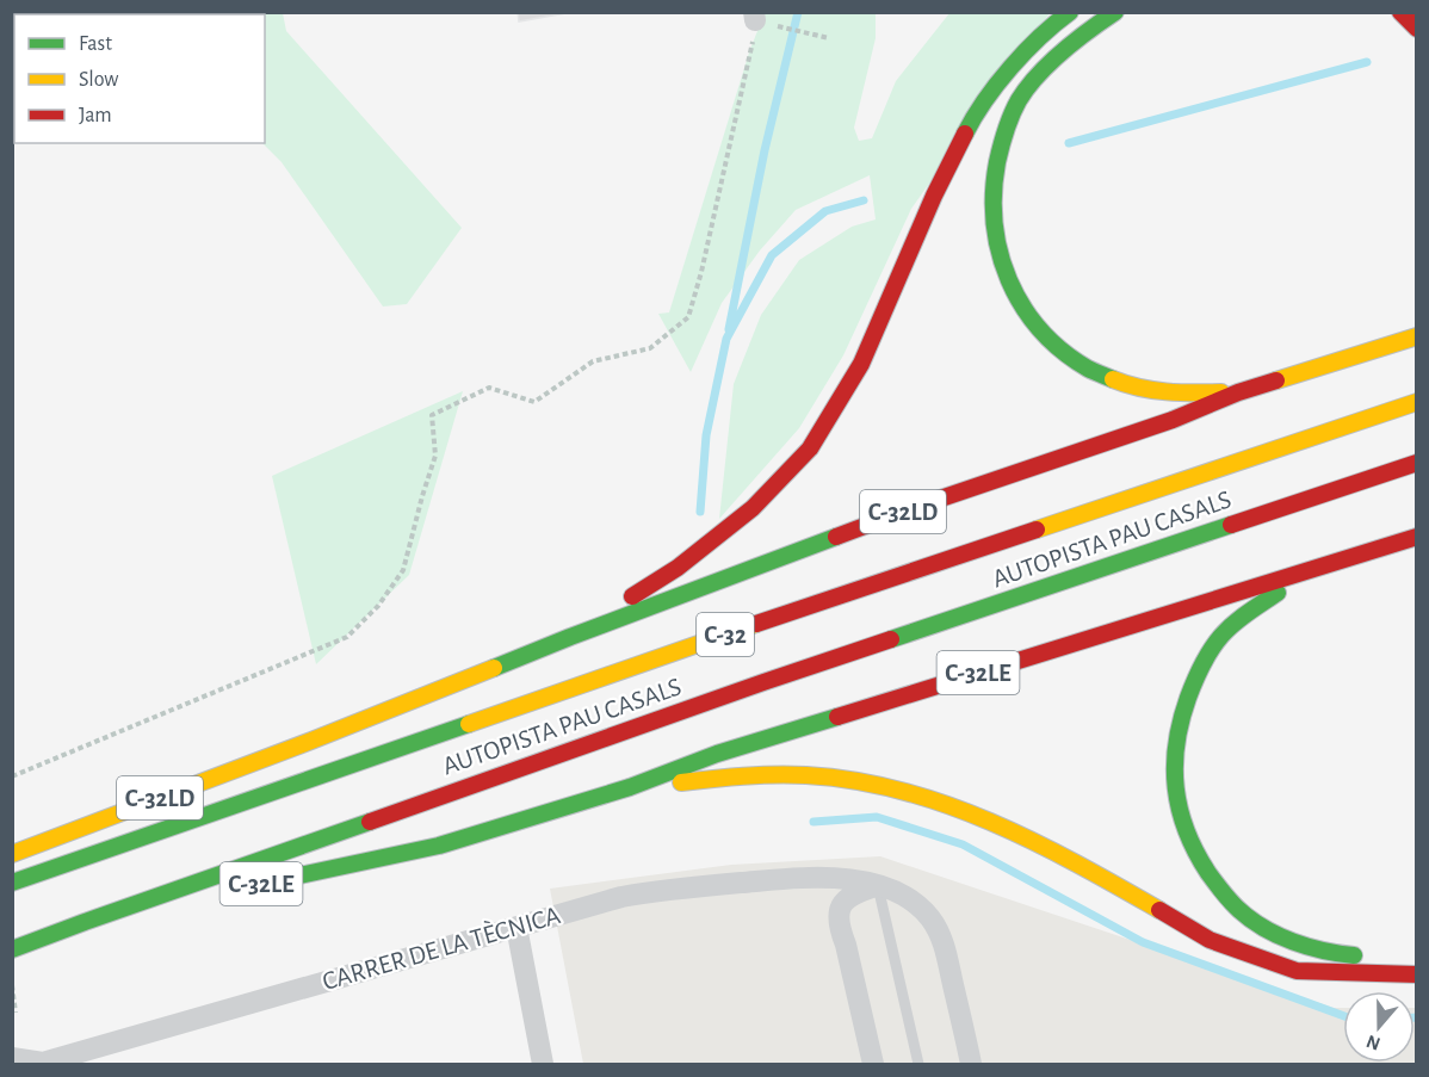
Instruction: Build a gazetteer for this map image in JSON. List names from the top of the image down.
{
  "streets": {
    "highway": [
      "C-32LD",
      "AUTOPISTA PAU CASALS",
      "C-32",
      "C-32LE"
    ],
    "street": ["CARRER DE LA TÈCNICA"]
  },
  "crossings": [
    ["AUTOPISTA PAU CASALS", "C-32LE"]
  ],
  "legend": ["Fast", "Slow", "Jam"],
  "north": "bottom"
}
